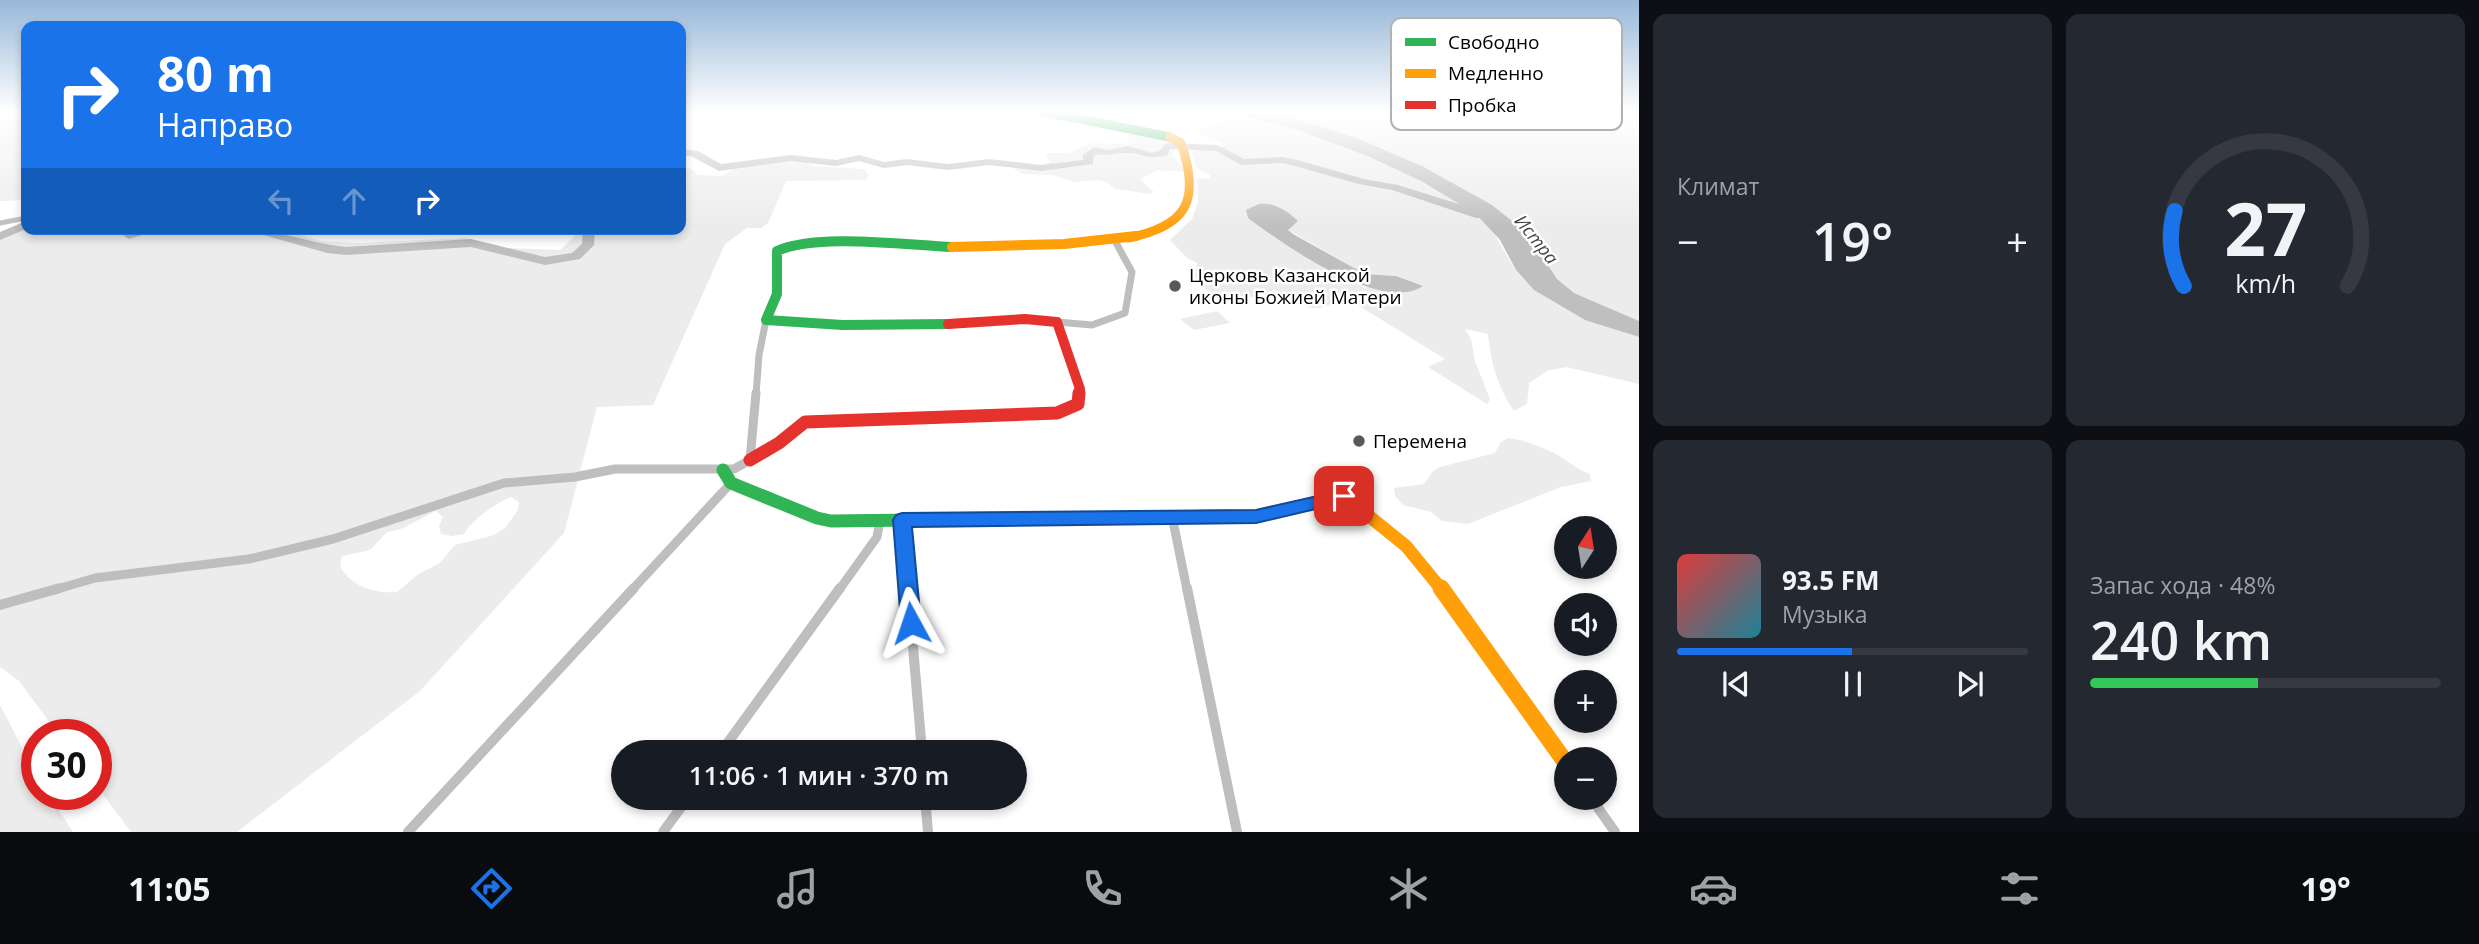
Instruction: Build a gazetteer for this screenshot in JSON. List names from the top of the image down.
{
  "water": ["Истра"],
  "places": ["Церковь Казанской иконы Божией Матери", "Перемена"],
  "legend": ["Свободно", "Медленно", "Пробка"],
  "north": "top",
  "page": {
    "tile": [
      "Климат",
      ["Запас хода · 48%", "240 km"]
    ],
    "turn": ["80 m", "Направо"],
    "heat": ["−", "19°", "+"],
    "map_buttons": ["+", "−"],
    "song": ["93.5 FM", "Музыка"],
    "limit": "30",
    "trip": "11:06 · 1 мин · 370 m",
    "tabs": ["11:05", "19°"],
    "gauge": ["27", "km/h"]
  }
}
